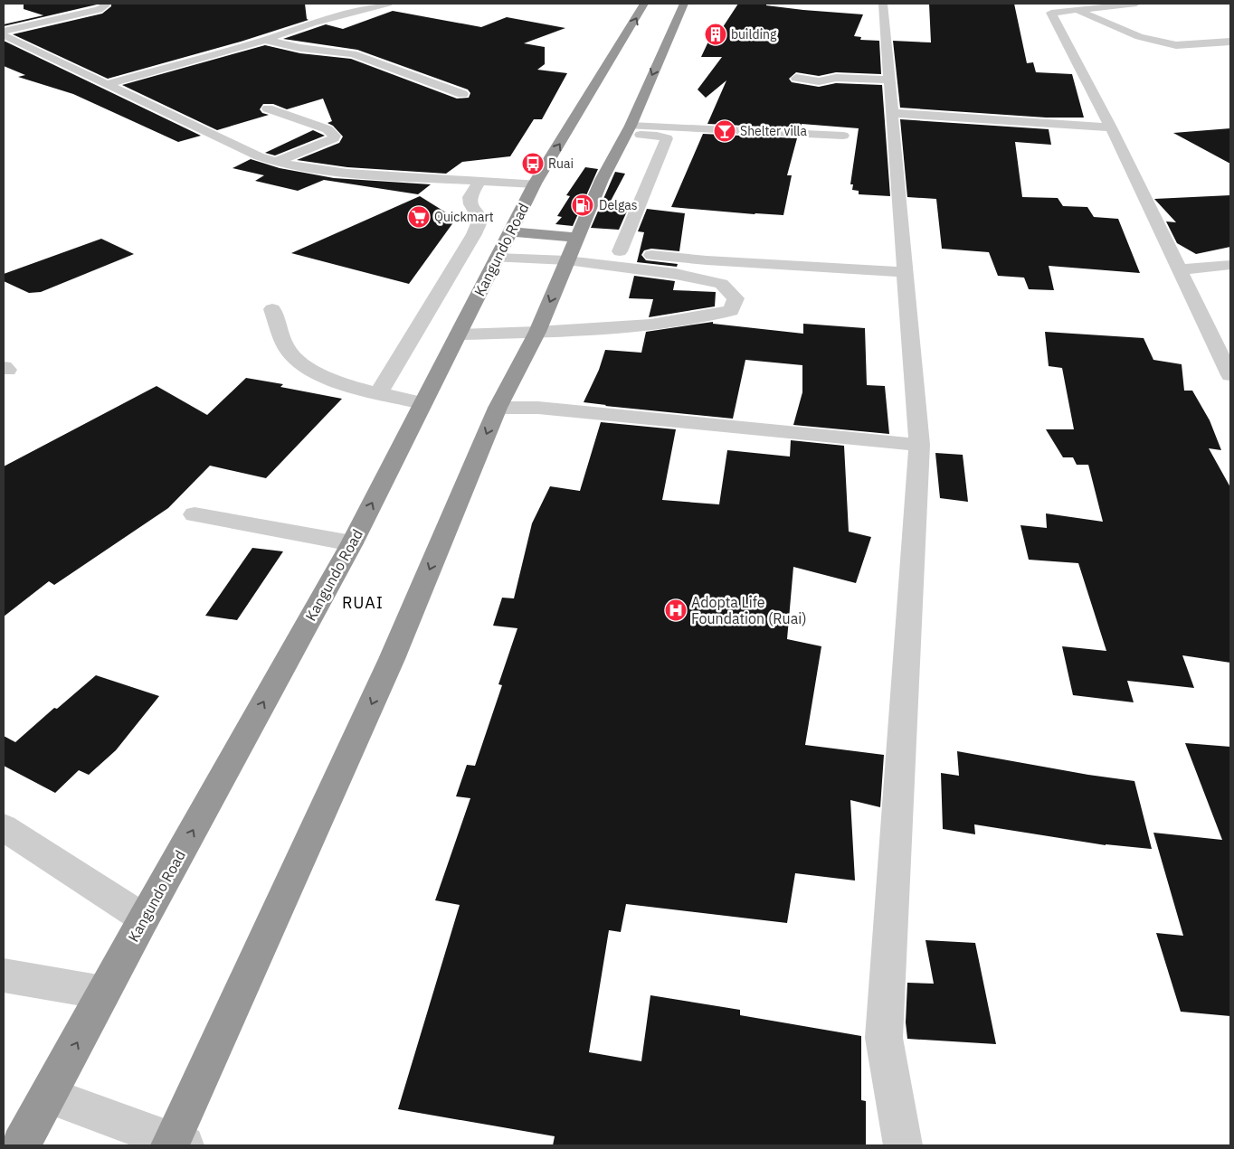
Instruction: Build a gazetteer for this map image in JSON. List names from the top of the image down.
{
  "streets": {
    "highway": ["Kangundo Road"]
  },
  "districts": ["RUAI"],
  "places": {
    "building": ["building"],
    "bar": ["Shelter villa"],
    "bus stop": ["Ruai"],
    "fuel station": ["Delgas"],
    "supermarket": ["Quickmart"],
    "hospital": ["Adopta Life Foundation (Ruai)"]
  }
}
